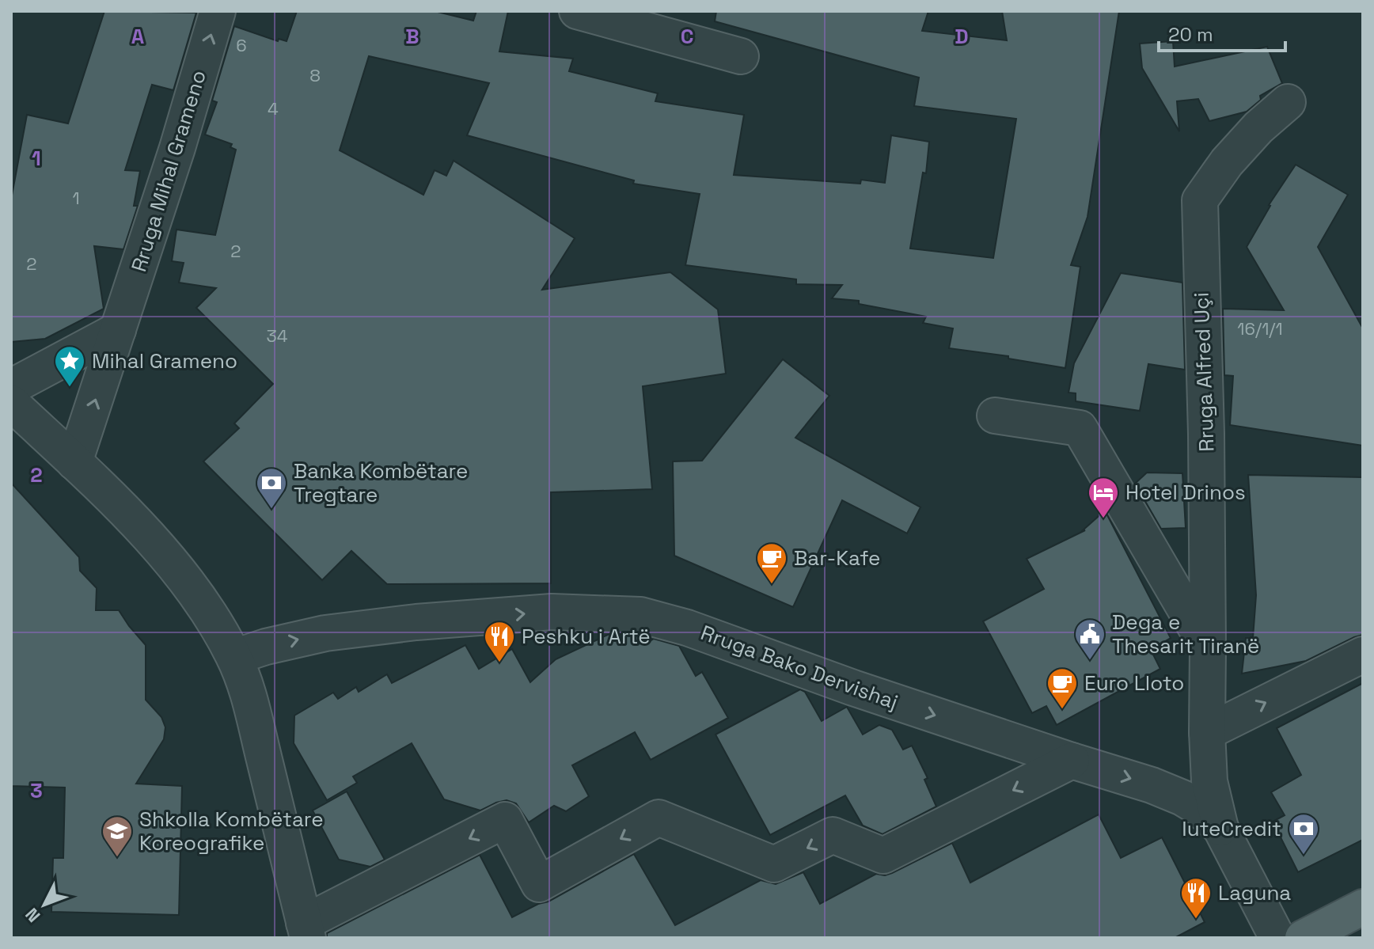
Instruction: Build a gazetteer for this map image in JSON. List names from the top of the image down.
{
  "streets": {
    "street": ["Rruga Mihal Grameno", "Rruga Alfred Uçi", "Rruga Bako Dervishaj"]
  },
  "crossings": [
    ["Rruga Alfred Uçi", "Rruga Bako Dervishaj"]
  ],
  "one_way": ["Rruga Mihal Grameno", "Rruga Bako Dervishaj"],
  "places": {
    "place": ["Mihal Grameno"],
    "bank": ["Banka Kombëtare Tregtare", "IuteCredit"],
    "hotel": ["Hotel Drinos"],
    "cafe": ["Bar-Kafe", "Euro Lloto"],
    "public building": ["Dega e Thesarit Tiranë"],
    "restaurant": ["Peshku i Artë", "Laguna"],
    "school or university": ["Shkolla Kombëtare Koreografike"]
  },
  "house_numbers": [
    "6",
    "8",
    "4",
    "1",
    "2",
    "2",
    "16/1/1",
    "34"
  ],
  "scale_bar": "20 m",
  "north": "bottom left",
  "grid": {
    "columns": [
      "A",
      "B",
      "C",
      "D"
    ],
    "rows": ["1", "2", "3"]
  }
}
